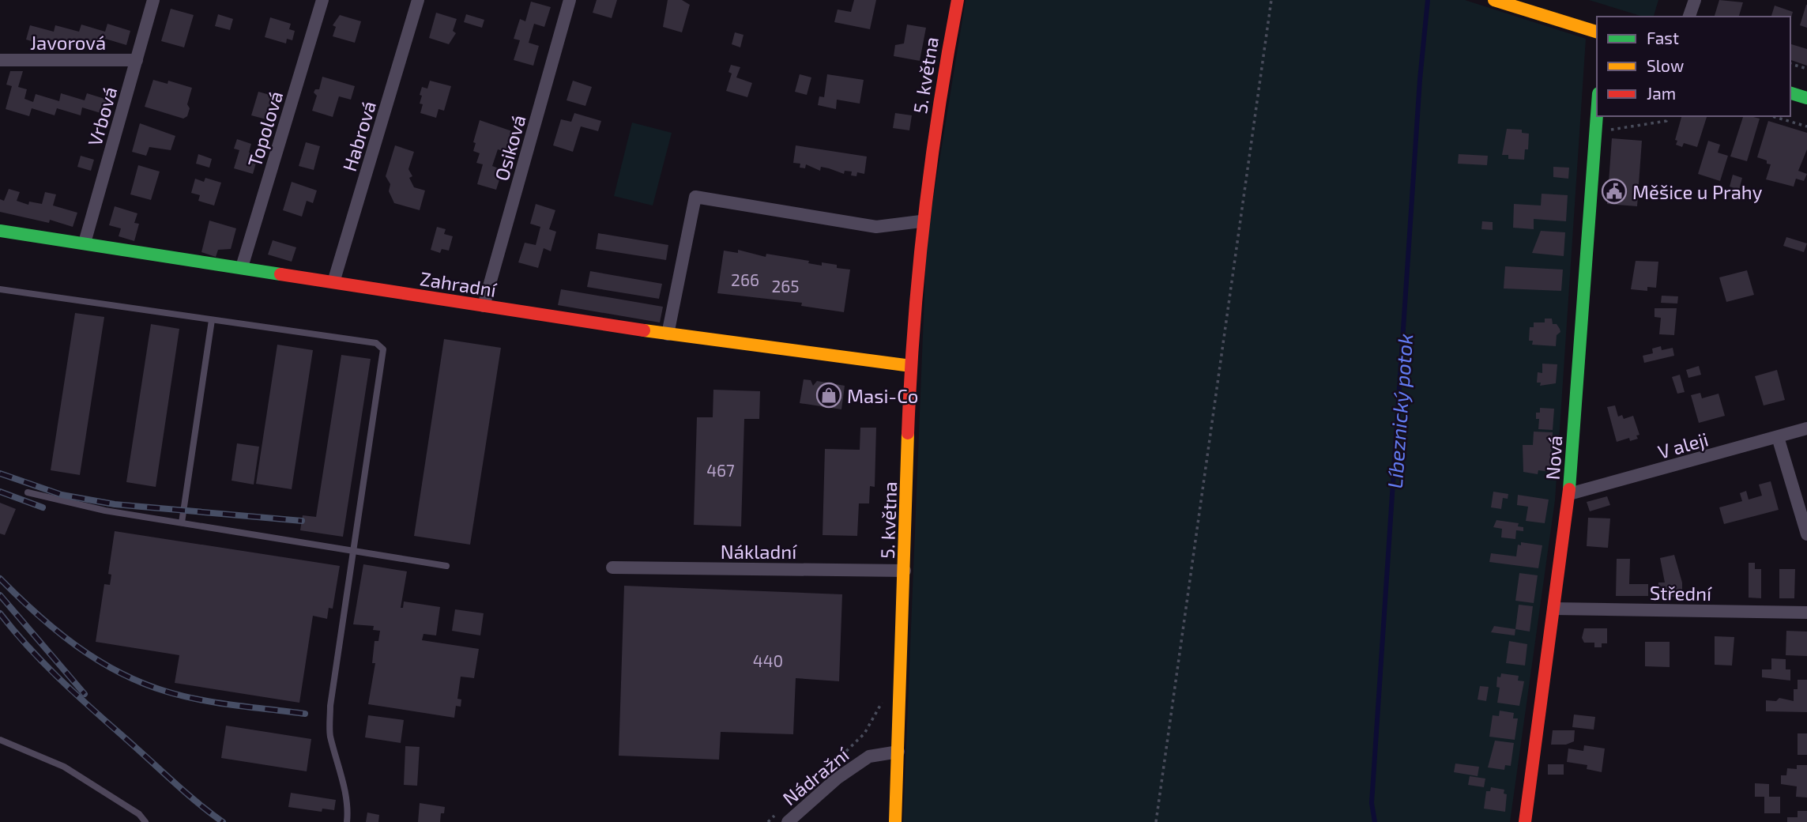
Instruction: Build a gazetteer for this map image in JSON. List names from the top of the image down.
{
  "streets": {
    "street": [
      "Javorová",
      "5. května",
      "Vrbová",
      "Topolová",
      "Habrová",
      "Osiková",
      "Zahradní",
      "V aleji",
      "Nová",
      "Nákladní",
      "Střední",
      "Nádražní"
    ]
  },
  "crossings": [
    ["Javorová", "Vrbová"],
    ["5. května", "Zahradní"],
    ["5. května", "Nákladní"],
    ["5. května", "Nádražní"],
    ["Vrbová", "Zahradní"],
    ["Topolová", "Zahradní"],
    ["Habrová", "Zahradní"],
    ["Osiková", "Zahradní"],
    ["V aleji", "Nová"],
    ["Nová", "Střední"]
  ],
  "water": ["Líbeznický potok"],
  "places": {
    "public building": ["Měšice u Prahy"],
    "shop": ["Masi-Co"]
  },
  "house_numbers": [
    "266",
    "265",
    "467",
    "440"
  ],
  "legend": ["Fast", "Slow", "Jam"]
}
